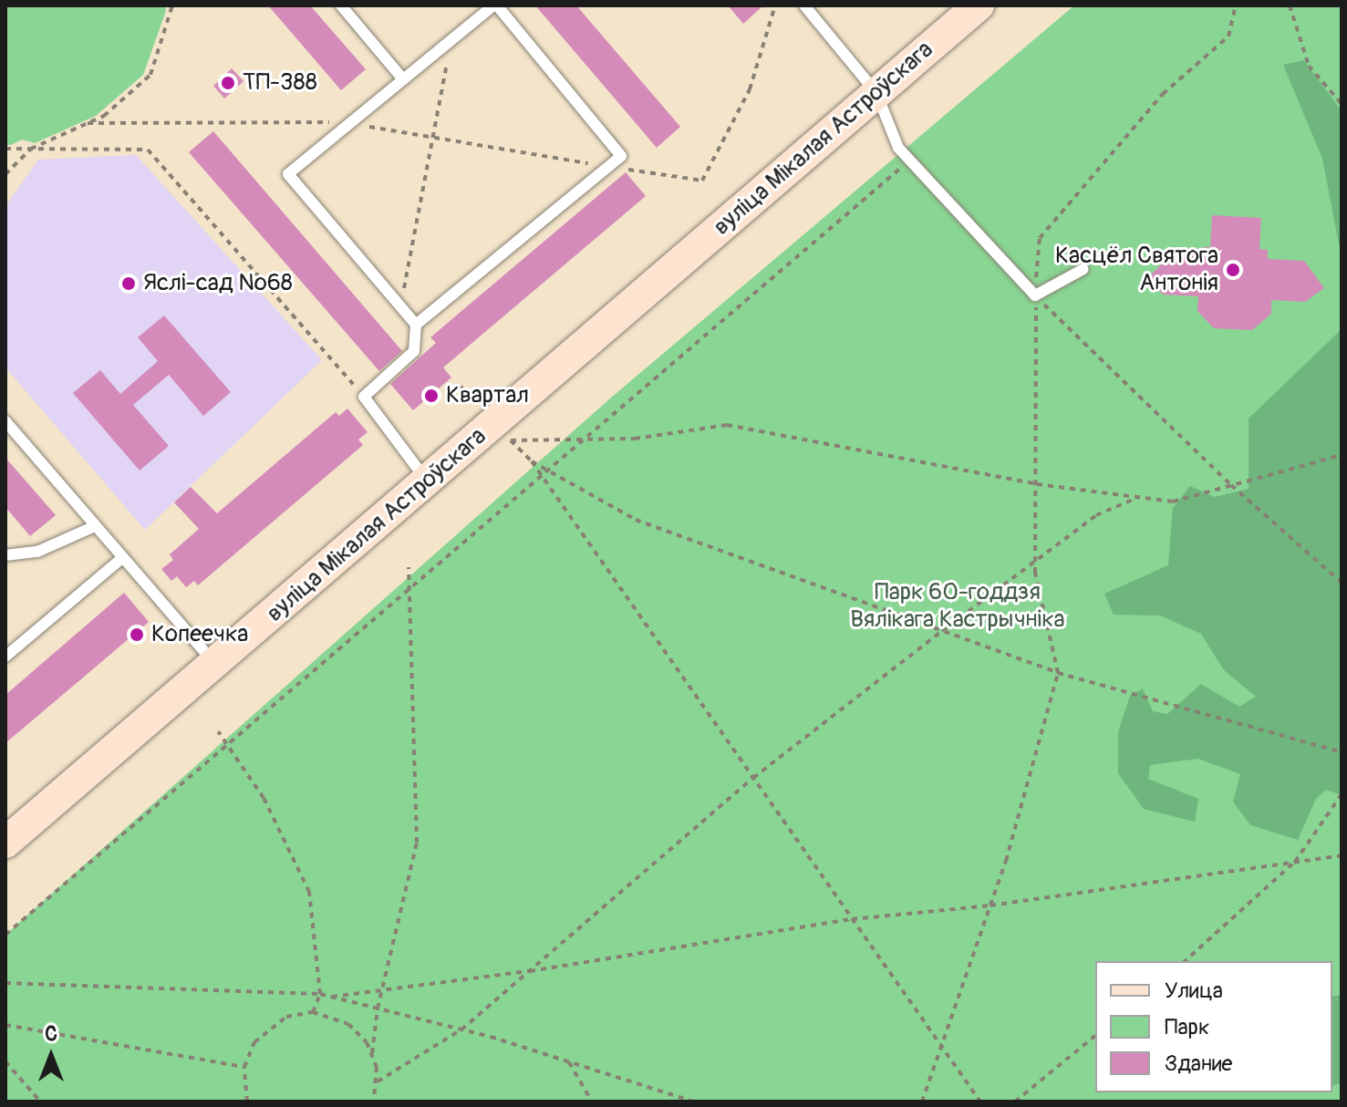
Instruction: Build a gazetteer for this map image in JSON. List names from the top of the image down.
{
  "streets": {
    "main road": ["вуліца Мікалая Астроўскага"]
  },
  "parks": ["Парк 60-годдзя Вялікага Кастрычніка"],
  "places": [
    "ТП-388",
    "Касцёл Святога Антонія",
    "Яслі-сад №68",
    "Квартал",
    "Копеечка"
  ],
  "legend": ["Улица", "Парк", "Здание"],
  "north": "top"
}
